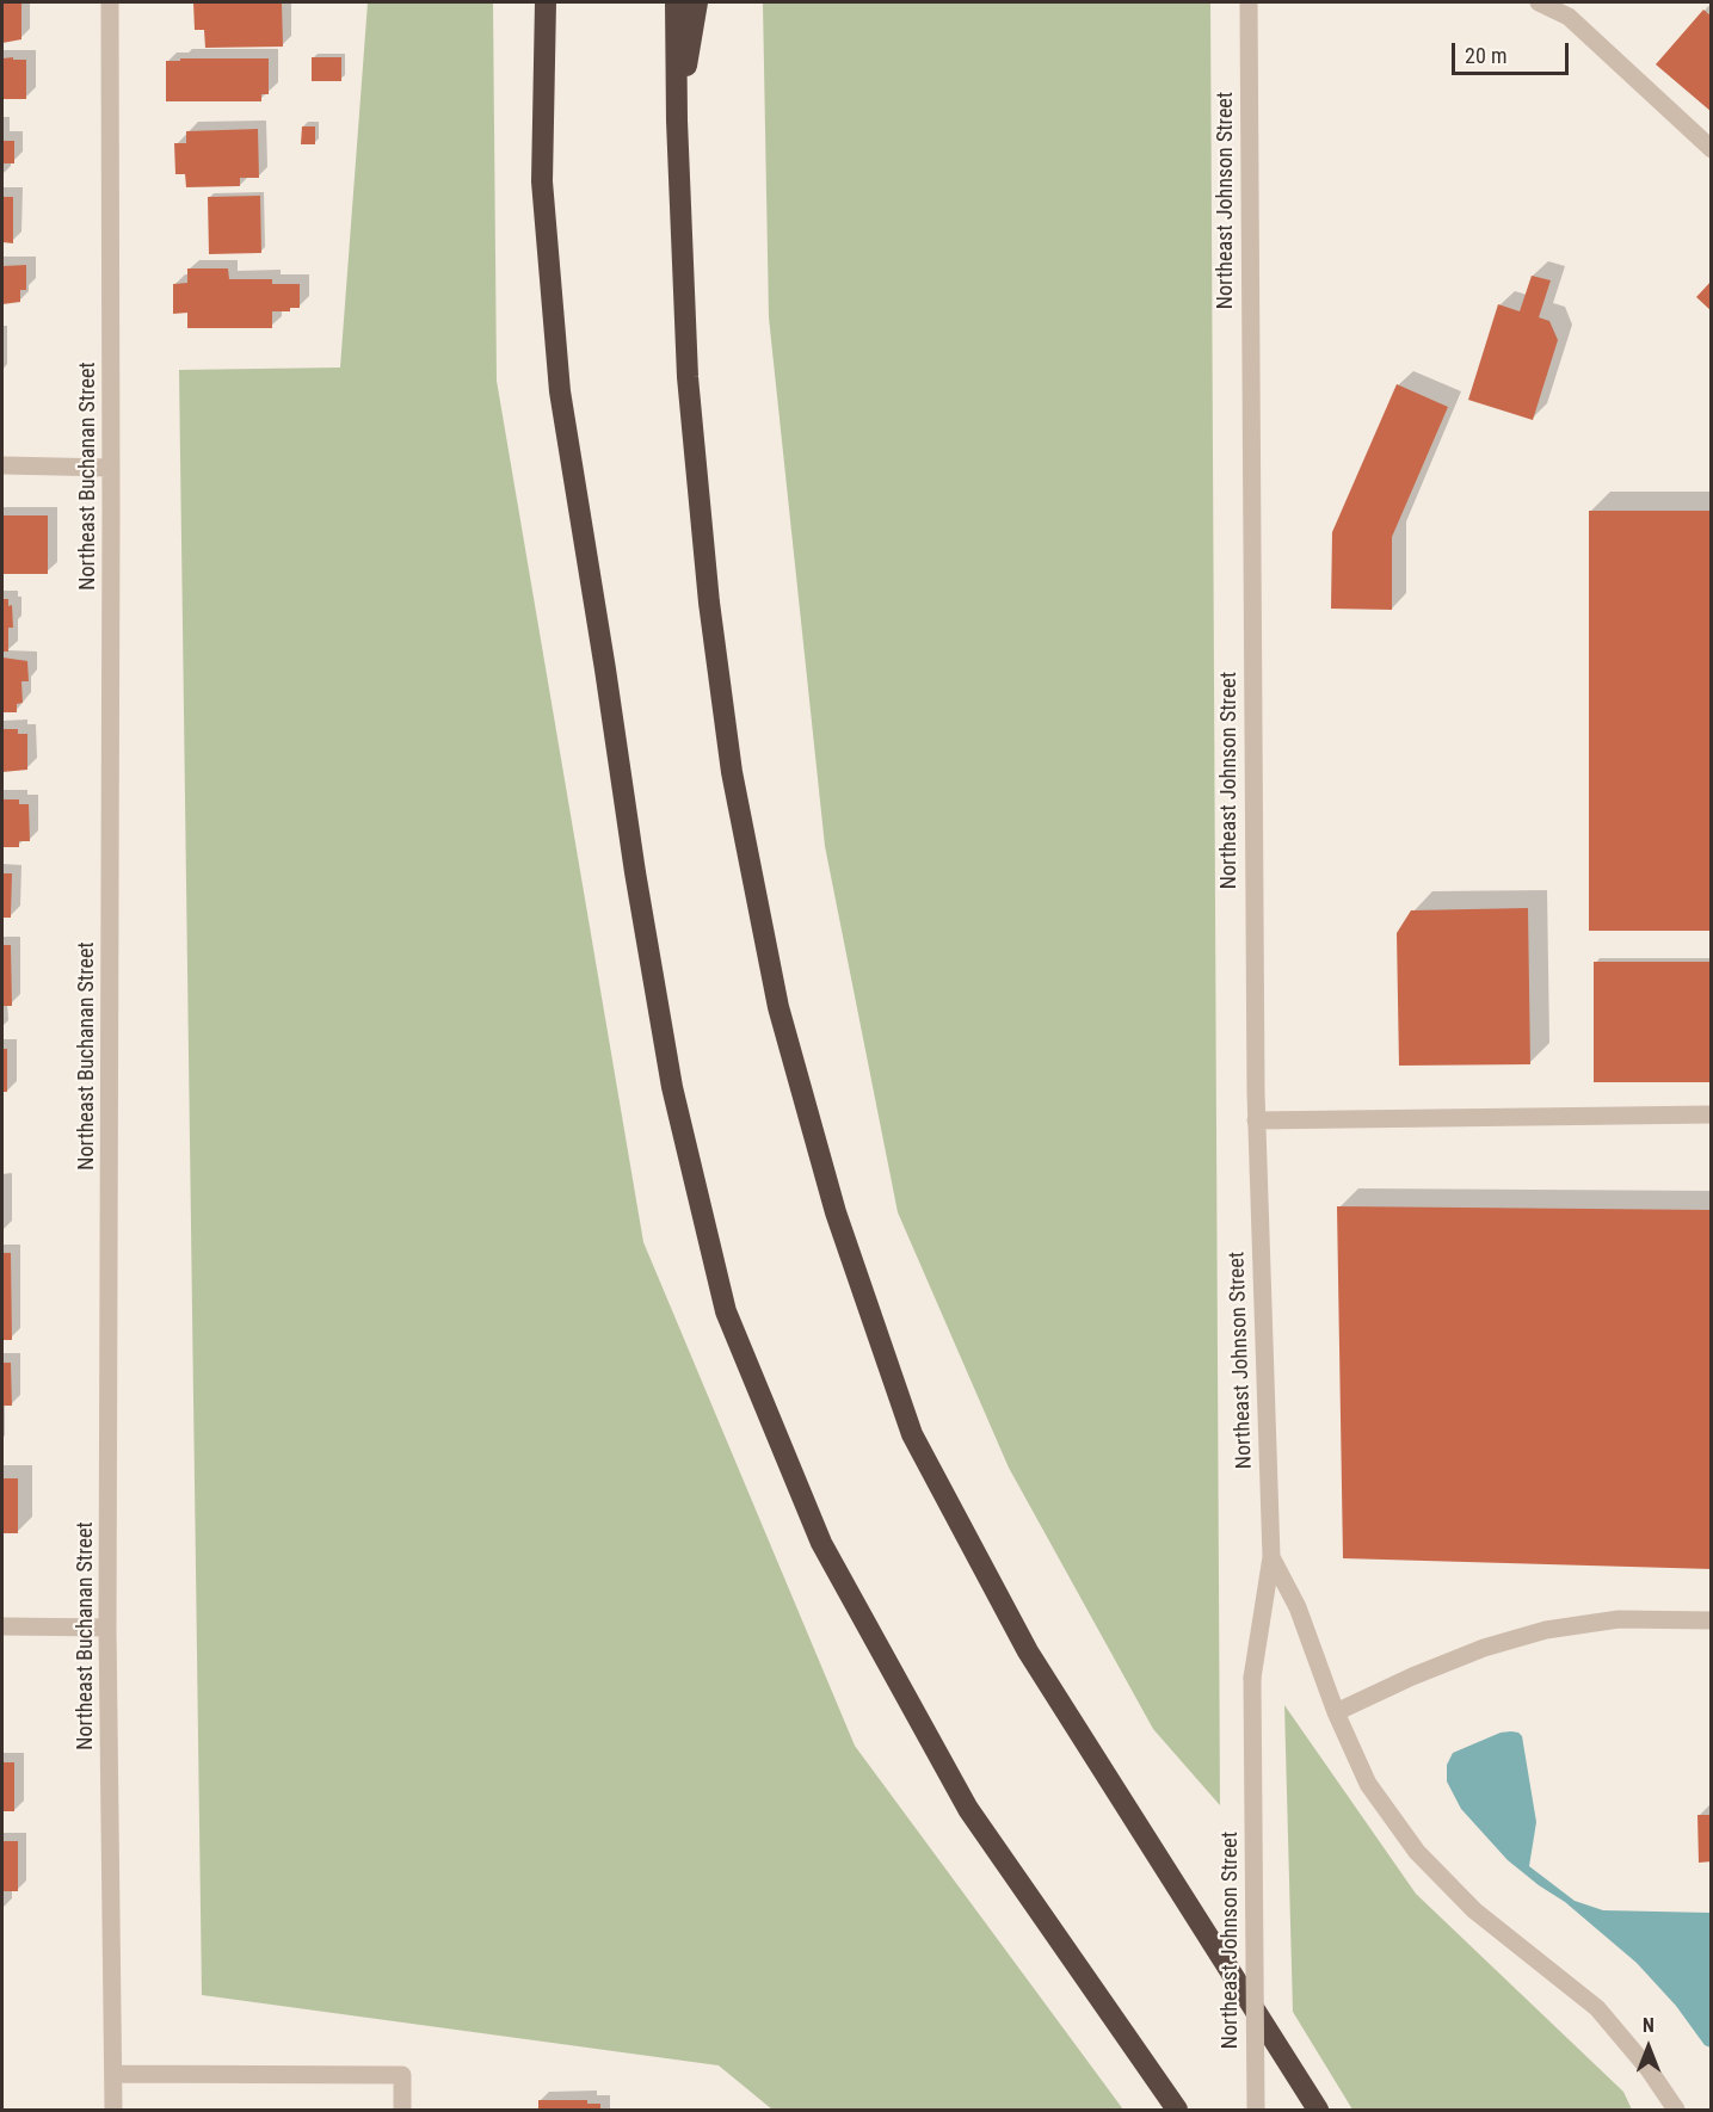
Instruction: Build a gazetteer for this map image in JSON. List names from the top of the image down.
{
  "streets": {
    "street": ["Northeast Johnson Street", "Northeast Buchanan Street"]
  },
  "scale_bar": "20 m",
  "north": "top"
}
